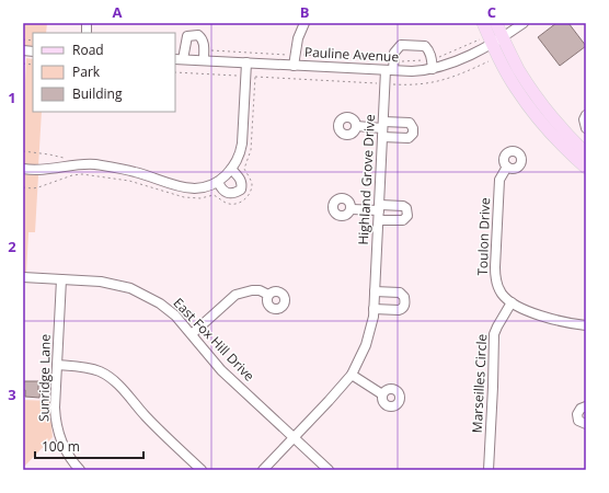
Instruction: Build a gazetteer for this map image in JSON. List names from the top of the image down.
{
  "streets": {
    "street": [
      "Pauline Avenue",
      "Highland Grove Drive",
      "Toulon Drive",
      "East Fox Hill Drive",
      "Sunridge Lane",
      "Marseilles Circle"
    ]
  },
  "crossings": [
    ["Pauline Avenue", "Highland Grove Drive"],
    ["Highland Grove Drive", "East Fox Hill Drive"],
    ["Toulon Drive", "Marseilles Circle"],
    ["East Fox Hill Drive", "Sunridge Lane"]
  ],
  "legend": ["Road", "Park", "Building"],
  "scale_bar": "100 m",
  "grid": {
    "columns": ["A", "B", "C"],
    "rows": ["1", "2", "3"]
  }
}
